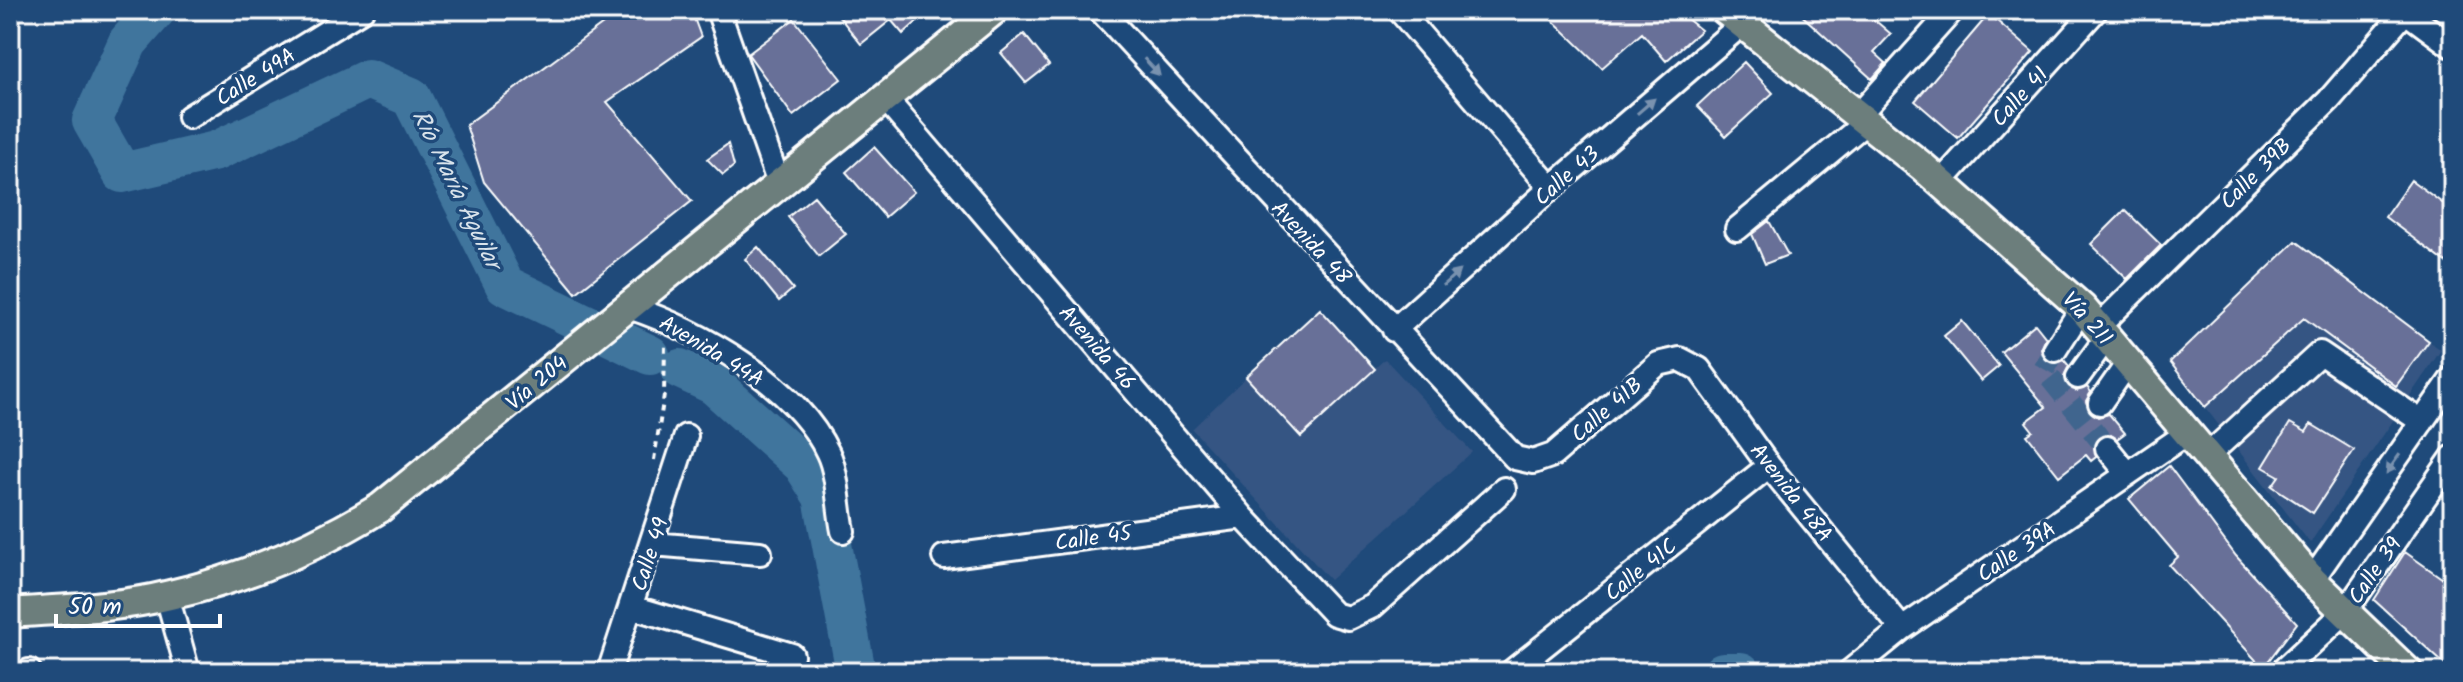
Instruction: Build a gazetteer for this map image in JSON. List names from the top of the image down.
{
  "streets": {
    "main road": ["Vía 211", "Vía 204"],
    "street": [
      "Calle 49A",
      "Calle 41",
      "Calle 39B",
      "Calle 43",
      "Avenida 48",
      "Avenida 46",
      "Avenida 44A",
      "Calle 41B",
      "Avenida 48A",
      "Calle 45",
      "Calle 39A",
      "Calle 49",
      "Calle 41C",
      "Calle 39"
    ]
  },
  "crossings": [
    ["Calle 41", "Vía 211"],
    ["Calle 39B", "Vía 211"],
    ["Calle 43", "Avenida 48"],
    ["Calle 43", "Vía 211"],
    ["Avenida 48", "Calle 41B"],
    ["Vía 211", "Calle 39A"],
    ["Vía 211", "Calle 39"],
    ["Avenida 46", "Vía 204"],
    ["Avenida 46", "Calle 45"],
    ["Avenida 44A", "Vía 204"],
    ["Calle 41B", "Avenida 48A"],
    ["Avenida 48A", "Calle 39A"],
    ["Avenida 48A", "Calle 41C"]
  ],
  "one_way": ["Avenida 48"],
  "water": ["Río María Aguilar"],
  "scale_bar": "50 m"
}
